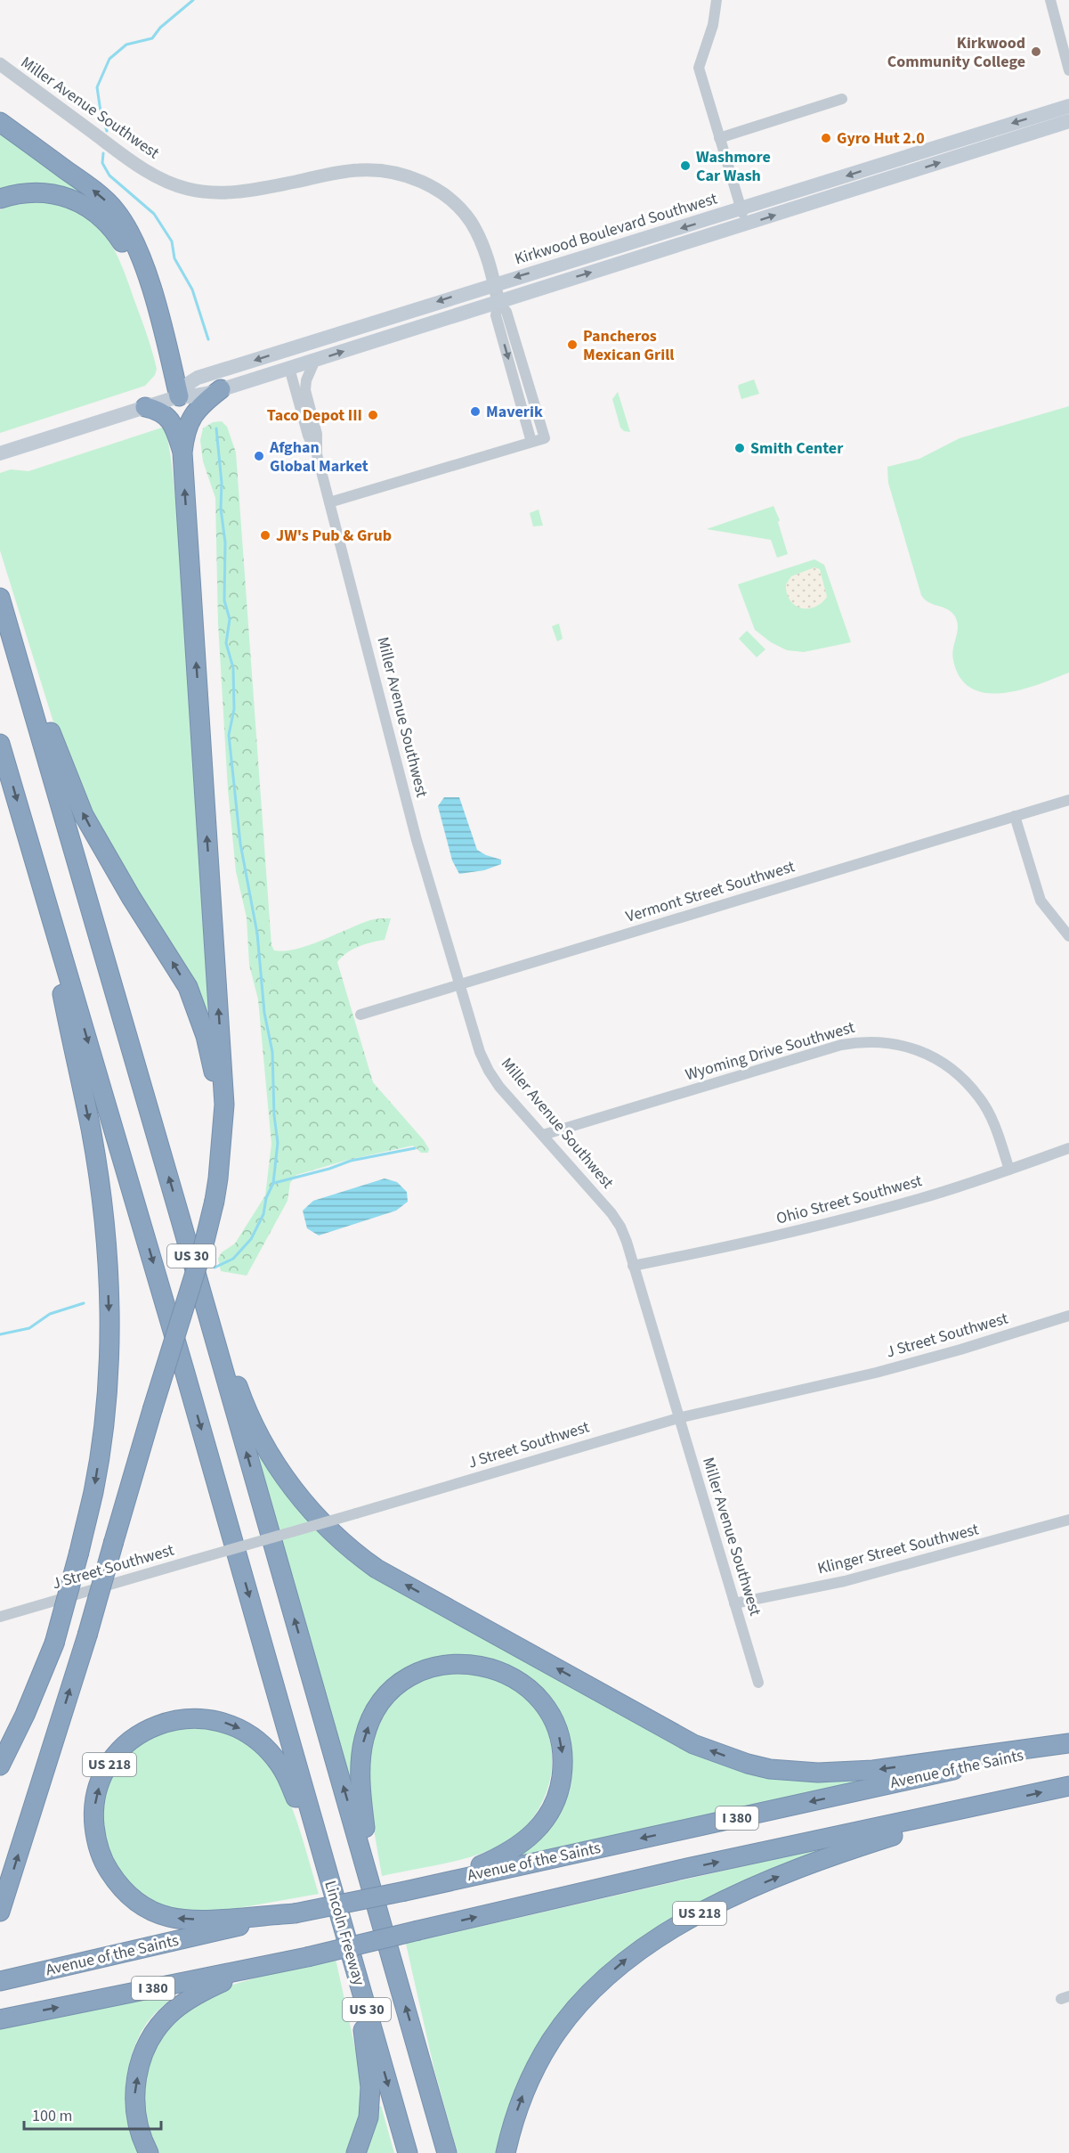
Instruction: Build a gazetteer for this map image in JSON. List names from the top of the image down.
{
  "streets": {
    "highway": [
      "US 30",
      "US 218",
      "Avenue of the Saints",
      "I 380",
      "Lincoln Freeway"
    ],
    "main road": ["Kirkwood Boulevard Southwest"],
    "street": [
      "Miller Avenue Southwest",
      "Vermont Street Southwest",
      "Wyoming Drive Southwest",
      "Ohio Street Southwest",
      "J Street Southwest",
      "Klinger Street Southwest"
    ]
  },
  "crossings": [
    ["Miller Avenue Southwest", "Kirkwood Boulevard Southwest"],
    ["Miller Avenue Southwest", "Vermont Street Southwest"],
    ["Miller Avenue Southwest", "Wyoming Drive Southwest"],
    ["Miller Avenue Southwest", "Ohio Street Southwest"],
    ["Miller Avenue Southwest", "J Street Southwest"],
    ["Miller Avenue Southwest", "Klinger Street Southwest"],
    ["Wyoming Drive Southwest", "Ohio Street Southwest"],
    ["US 30", "US 218"],
    ["US 30", "Lincoln Freeway"],
    ["US 218", "Avenue of the Saints"],
    ["US 218", "I 380"],
    ["US 218", "Lincoln Freeway"]
  ],
  "places": [
    "Kirkwood Community College",
    "Gyro Hut 2.0",
    "Washmore Car Wash",
    "Pancheros Mexican Grill",
    "Maverik",
    "Taco Depot III",
    "Smith Center",
    "Afghan Global Market",
    "JW's Pub & Grub"
  ],
  "scale_bar": "100 m"
}
